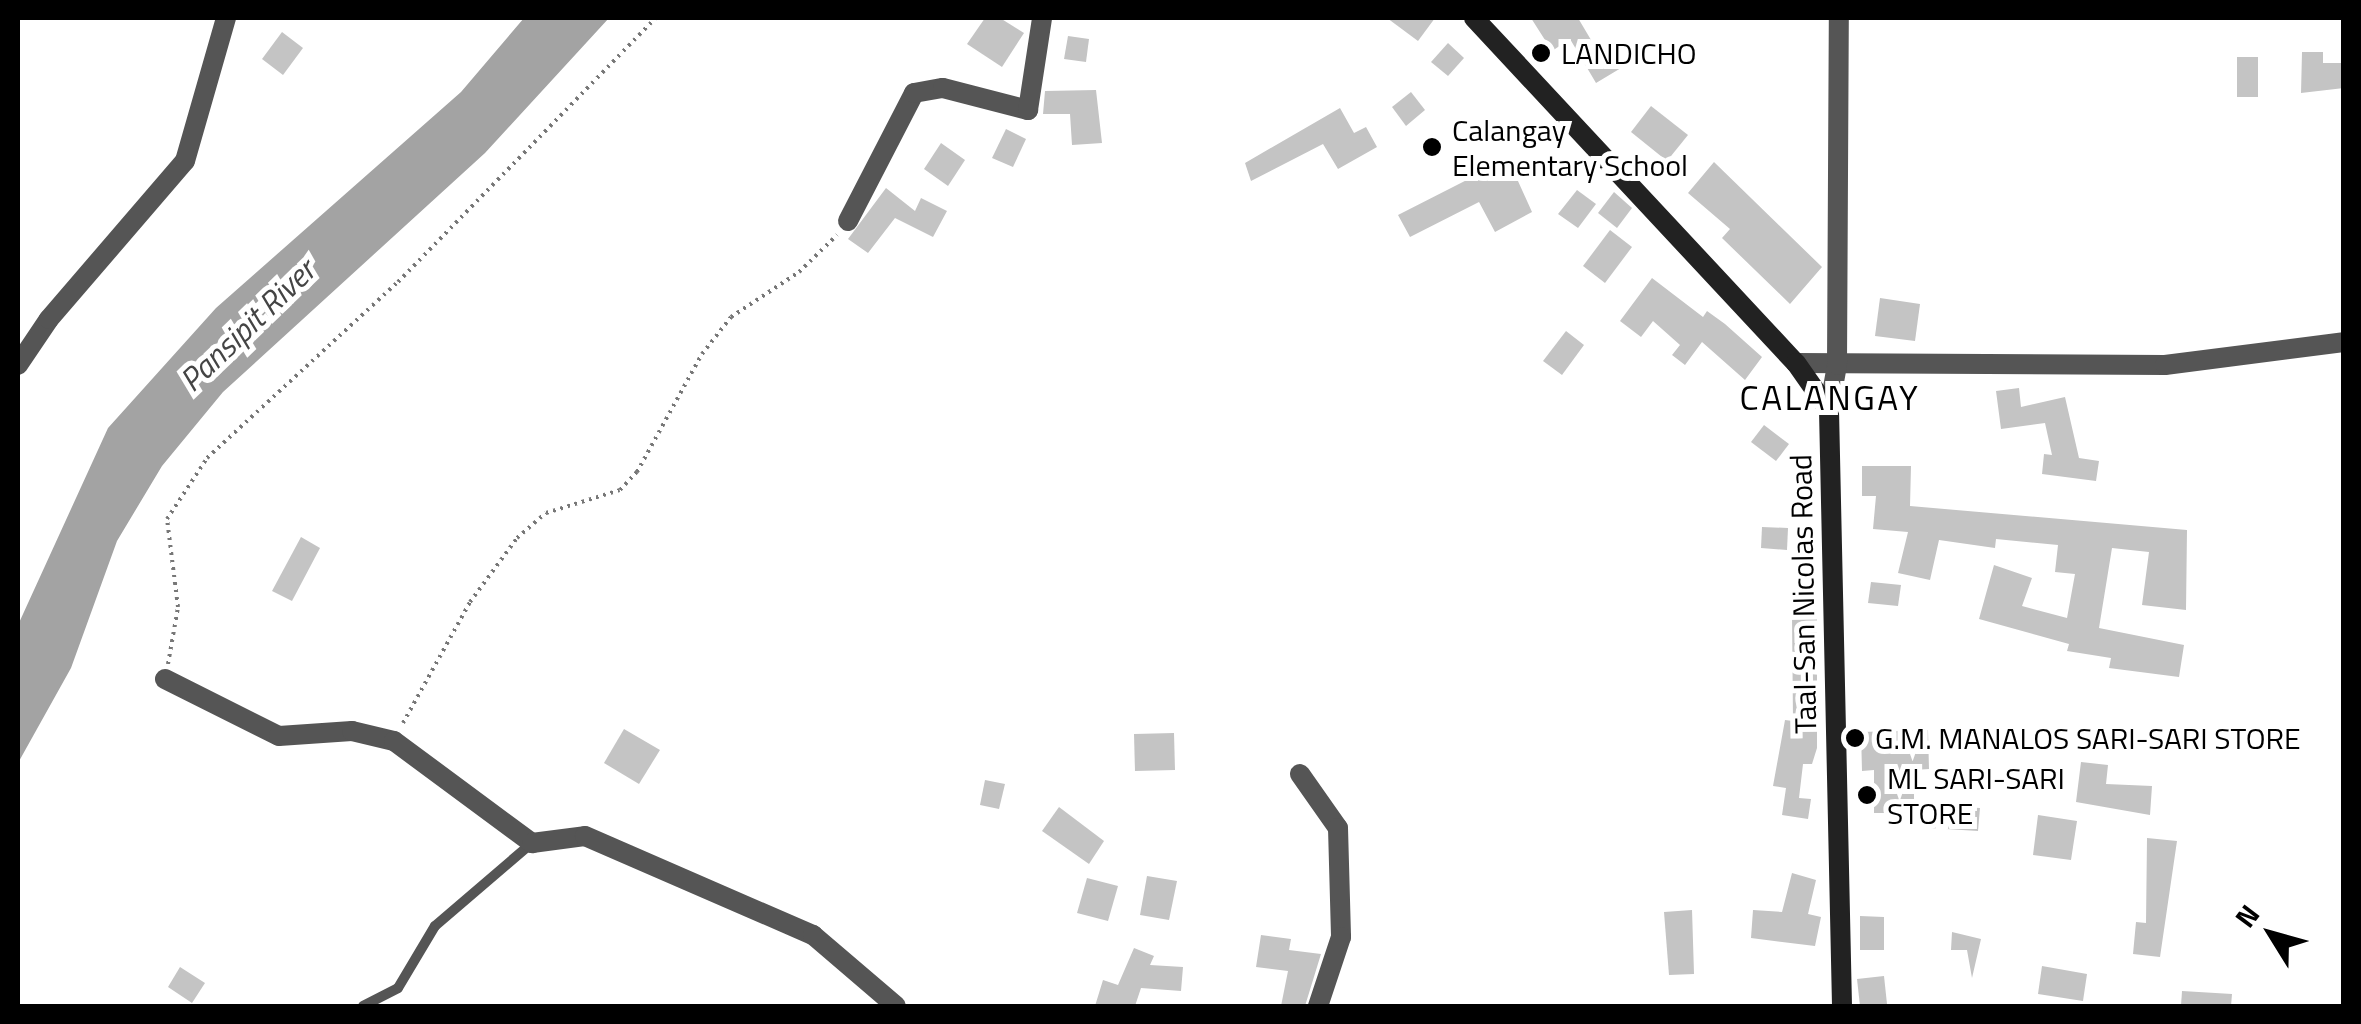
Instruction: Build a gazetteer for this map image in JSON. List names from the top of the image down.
{
  "streets": {
    "main road": ["Taal-San Nicolas Road"]
  },
  "districts": ["CALANGAY"],
  "water": ["Pansipit River"],
  "places": [
    "LANDICHO",
    "Calangay Elementary School",
    "G.M. MANALOS SARI-SARI STORE",
    "ML SARI-SARI STORE"
  ],
  "north": "top left"
}
